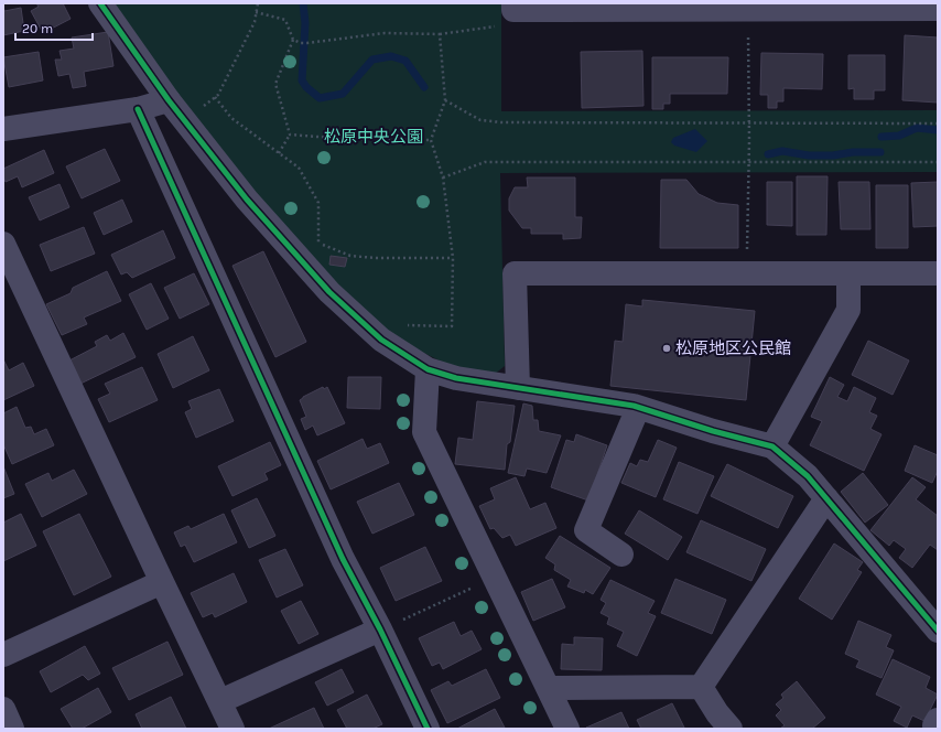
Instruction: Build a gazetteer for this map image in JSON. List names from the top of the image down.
{
  "parks": ["松原中央公園"],
  "places": ["松原地区公民館"],
  "scale_bar": "20 m"
}
